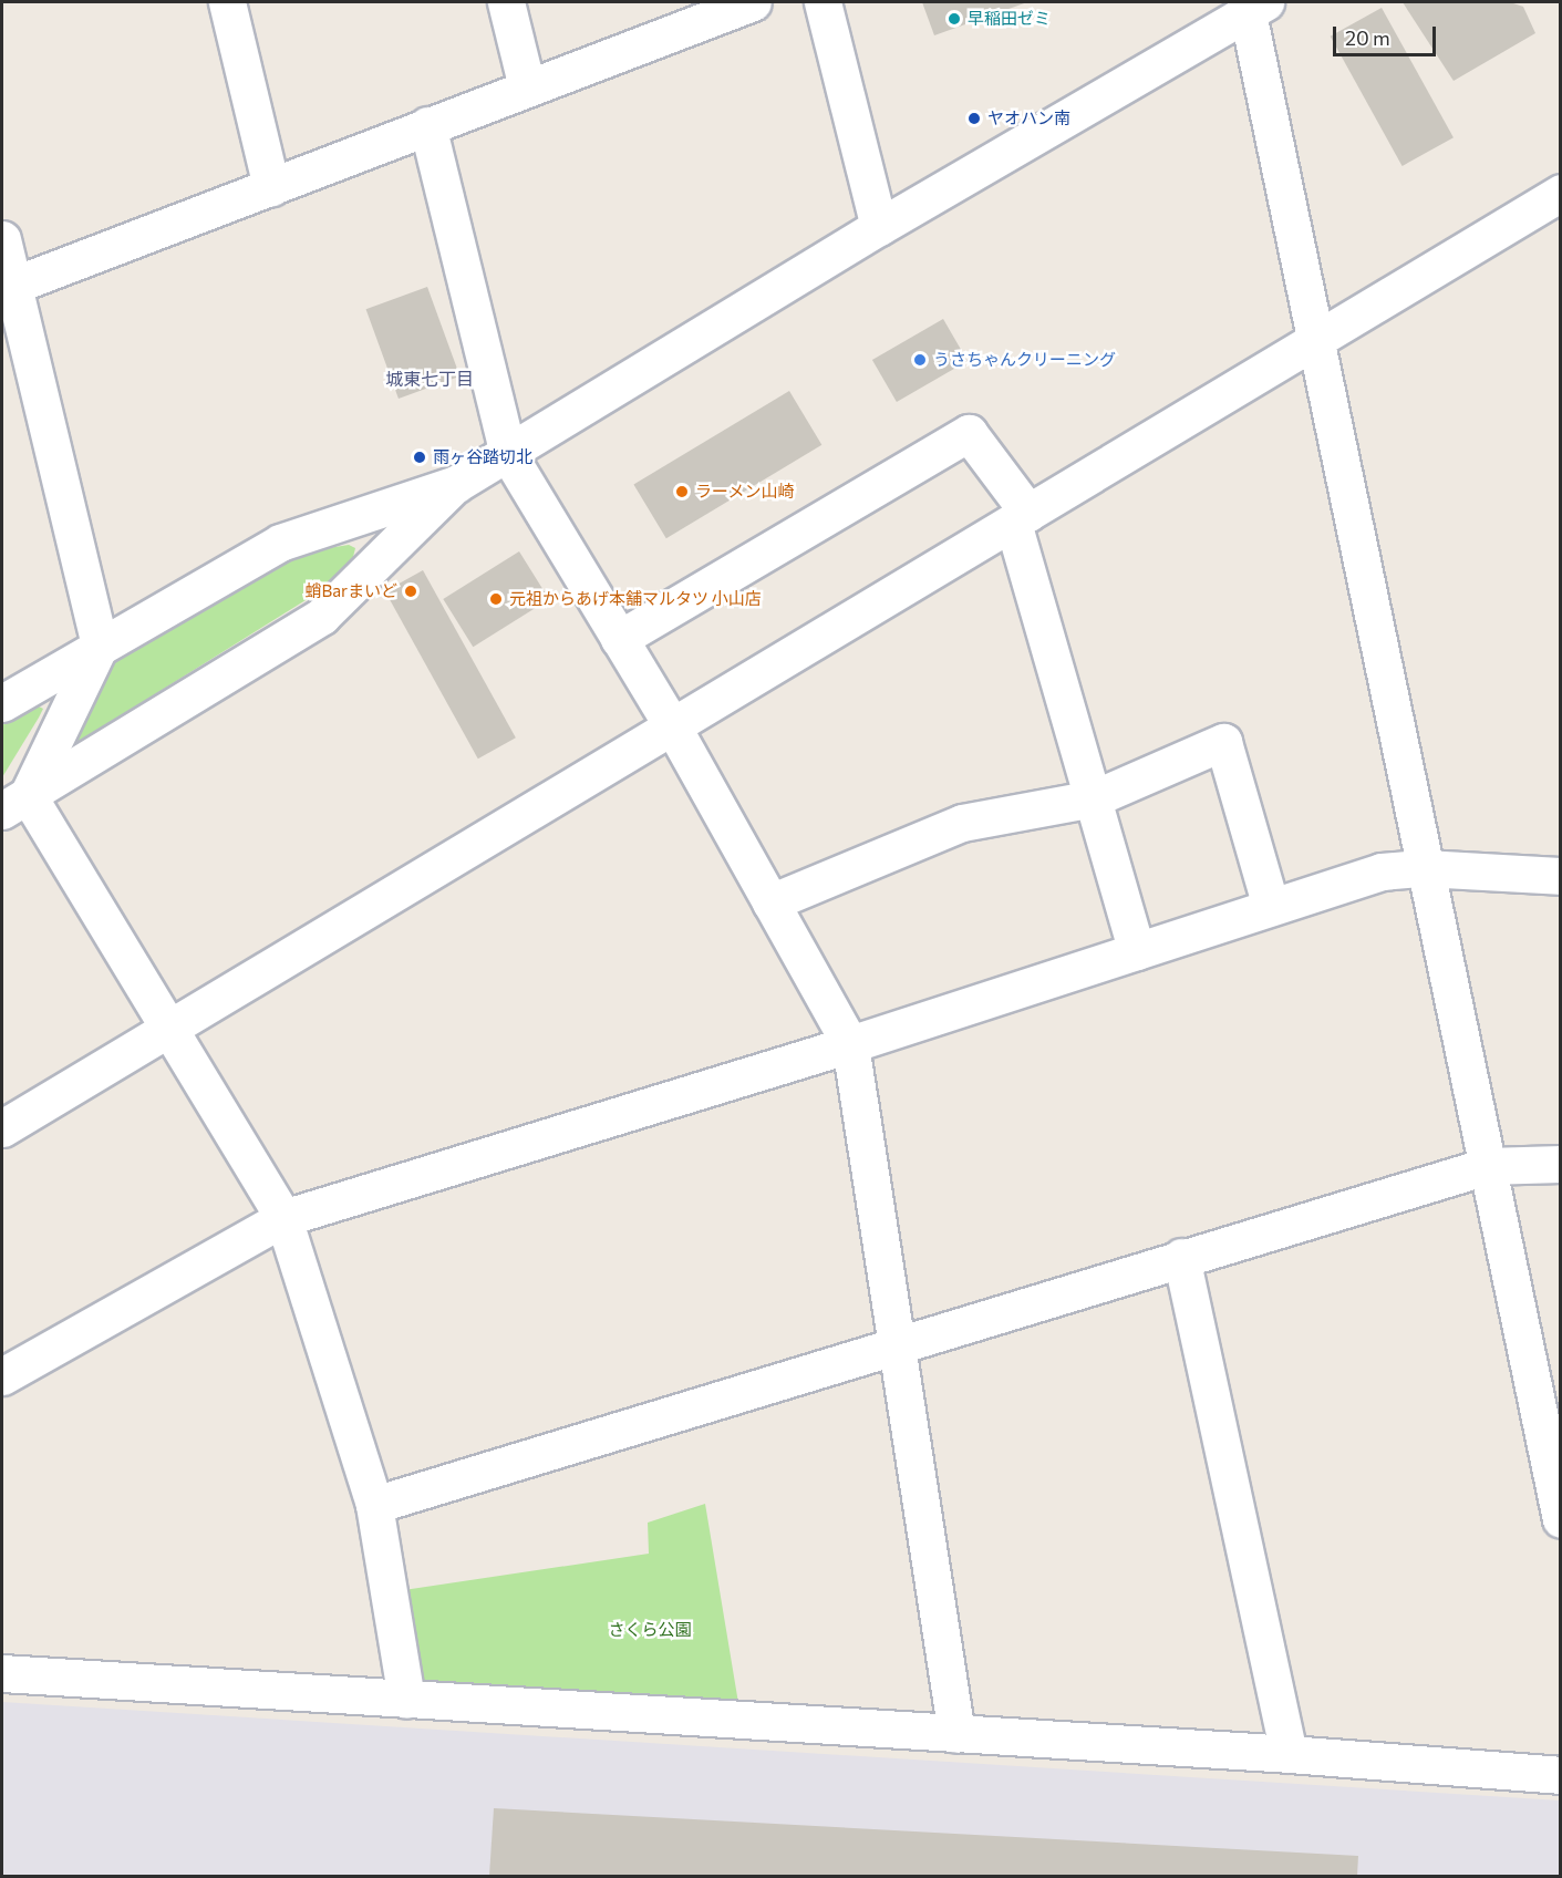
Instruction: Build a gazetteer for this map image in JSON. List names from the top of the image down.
{
  "districts": ["城東七丁目"],
  "parks": ["さくら公園"],
  "places": [
    "早稲田ゼミ",
    "ヤオハン南",
    "うさちゃんクリーニング",
    "雨ヶ谷踏切北",
    "ラーメン山崎",
    "蛸Barまいど",
    "元祖からあげ本舗マルタツ 小山店"
  ],
  "scale_bar": "20 m"
}
